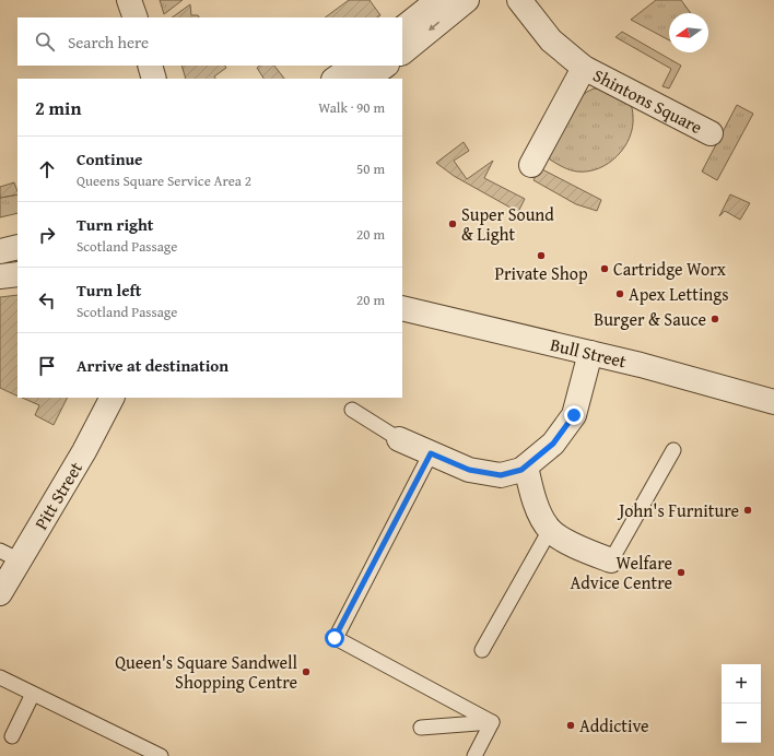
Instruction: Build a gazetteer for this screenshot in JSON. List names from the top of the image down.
{
  "streets": {
    "street": ["Shintons Square", "Bull Street", "Pitt Street"]
  },
  "places": [
    "Super Sound & Light",
    "Private Shop",
    "Cartridge Worx",
    "Apex Lettings",
    "Burger & Sauce",
    "John's Furniture",
    "Welfare Advice Centre",
    "Queen's Square Sandwell Shopping Centre",
    "Addictive"
  ],
  "north": "left",
  "page": {
    "search": "Search here",
    "heading": ["2 min", "Walk · 90 m"],
    "list": [
      ["Continue", "Queens Square Service Area 2", "50 m"],
      ["Turn right", "Scotland Passage", "20 m"],
      ["Turn left", "Scotland Passage", "20 m"],
      "Arrive at destination"
    ],
    "map_buttons": ["+", "−"]
  }
}
